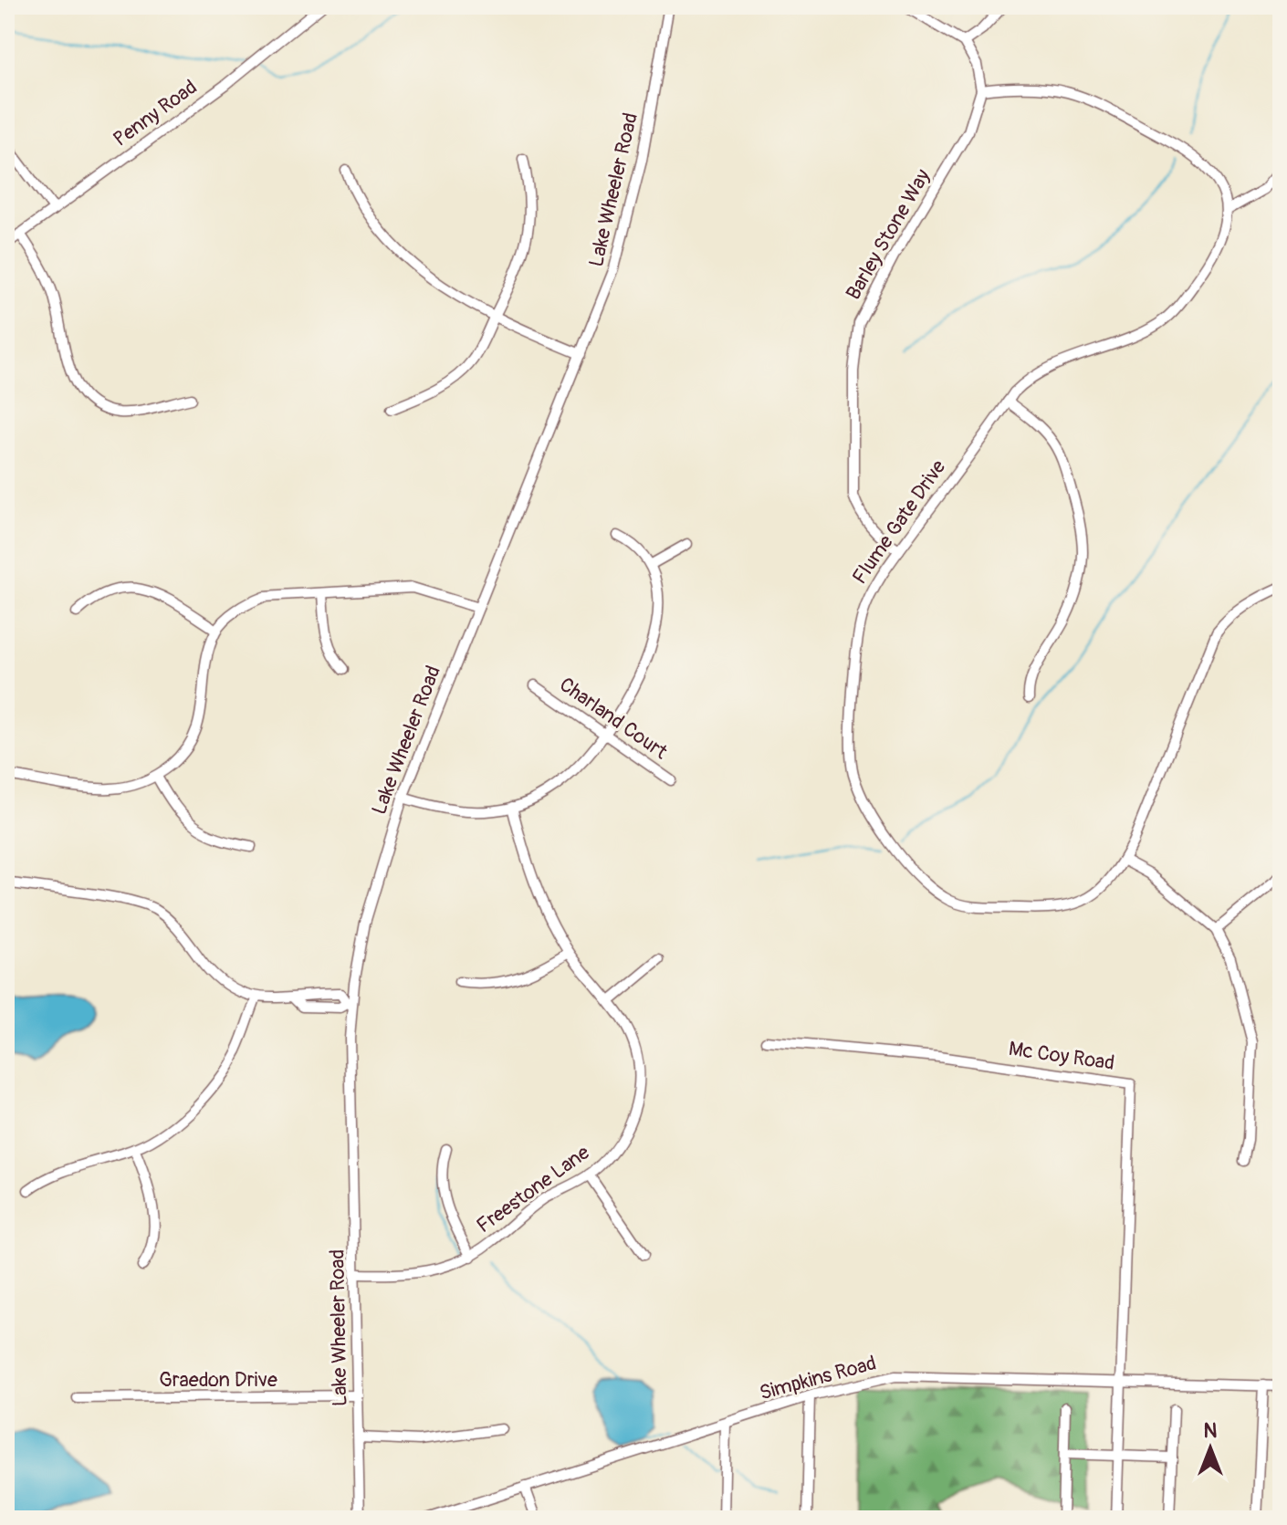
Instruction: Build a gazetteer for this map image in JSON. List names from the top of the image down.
{
  "streets": {
    "street": [
      "Penny Road",
      "Lake Wheeler Road",
      "Barley Stone Way",
      "Flume Gate Drive",
      "Charland Court",
      "Mc Coy Road",
      "Freestone Lane",
      "Simpkins Road",
      "Graedon Drive"
    ]
  },
  "crossings": [
    ["Lake Wheeler Road", "Freestone Lane"],
    ["Lake Wheeler Road", "Graedon Drive"],
    ["Barley Stone Way", "Flume Gate Drive"],
    ["Mc Coy Road", "Simpkins Road"]
  ],
  "north": "top"
}
